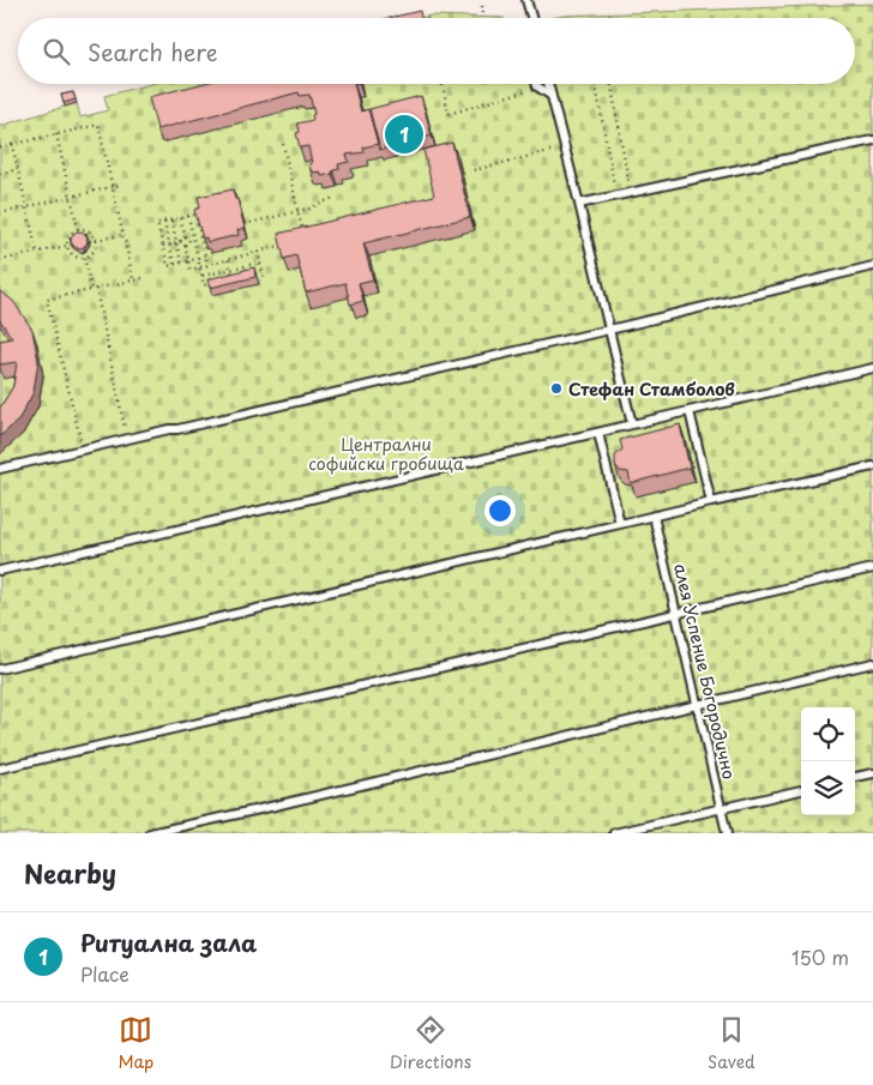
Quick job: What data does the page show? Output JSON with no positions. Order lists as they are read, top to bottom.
{
  "streets": {
    "lane": ["алея Успение Богородично"]
  },
  "parks": ["Централни софийски гробища"],
  "places": ["Стефан Стамболов"],
  "page": {
    "search": "Search here",
    "pins": "1",
    "heading": "Nearby",
    "list": [
      {
        "mark": "1",
        "name": "Ритуална зала",
        "note": "Place",
        "value": "150 m"
      }
    ],
    "nav": ["Map", "Directions", "Saved"]
  }
}
